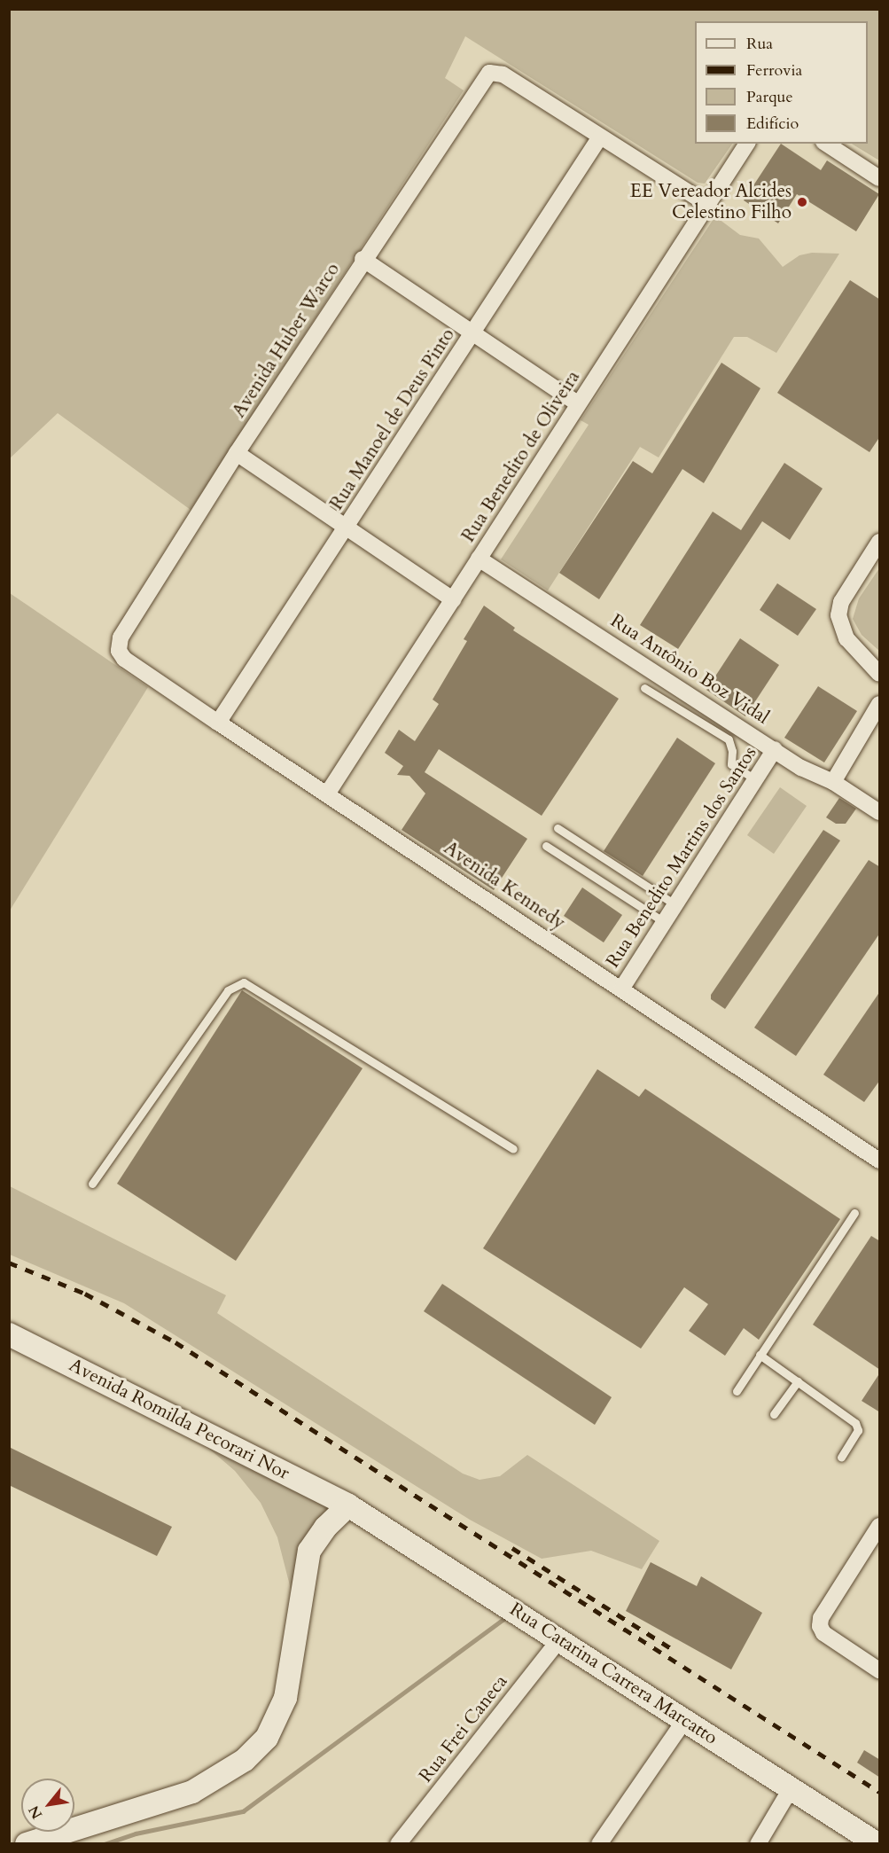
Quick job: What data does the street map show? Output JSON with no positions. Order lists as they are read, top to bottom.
{
  "streets": {
    "street": [
      "Avenida Huber Warco",
      "Rua Manoel de Deus Pinto",
      "Rua Benedito de Oliveira",
      "Rua Antônio Boz Vidal",
      "Rua Benedito Martins dos Santos",
      "Avenida Kennedy",
      "Avenida Romilda Pecorari Nor",
      "Rua Catarina Carrera Marcatto",
      "Rua Frei Caneca"
    ]
  },
  "crossings": [
    ["Avenida Huber Warco", "Rua Manoel de Deus Pinto"],
    ["Avenida Huber Warco", "Avenida Kennedy"],
    ["Rua Manoel de Deus Pinto", "Avenida Kennedy"],
    ["Rua Benedito de Oliveira", "Rua Antônio Boz Vidal"],
    ["Rua Benedito de Oliveira", "Avenida Kennedy"],
    ["Rua Antônio Boz Vidal", "Rua Benedito Martins dos Santos"],
    ["Rua Benedito Martins dos Santos", "Avenida Kennedy"],
    ["Avenida Romilda Pecorari Nor", "Rua Catarina Carrera Marcatto"],
    ["Rua Catarina Carrera Marcatto", "Rua Frei Caneca"]
  ],
  "places": ["EE Vereador Alcides Celestino Filho"],
  "legend": [
    "Rua",
    "Ferrovia",
    "Parque",
    "Edifício"
  ],
  "north": "bottom left"
}
